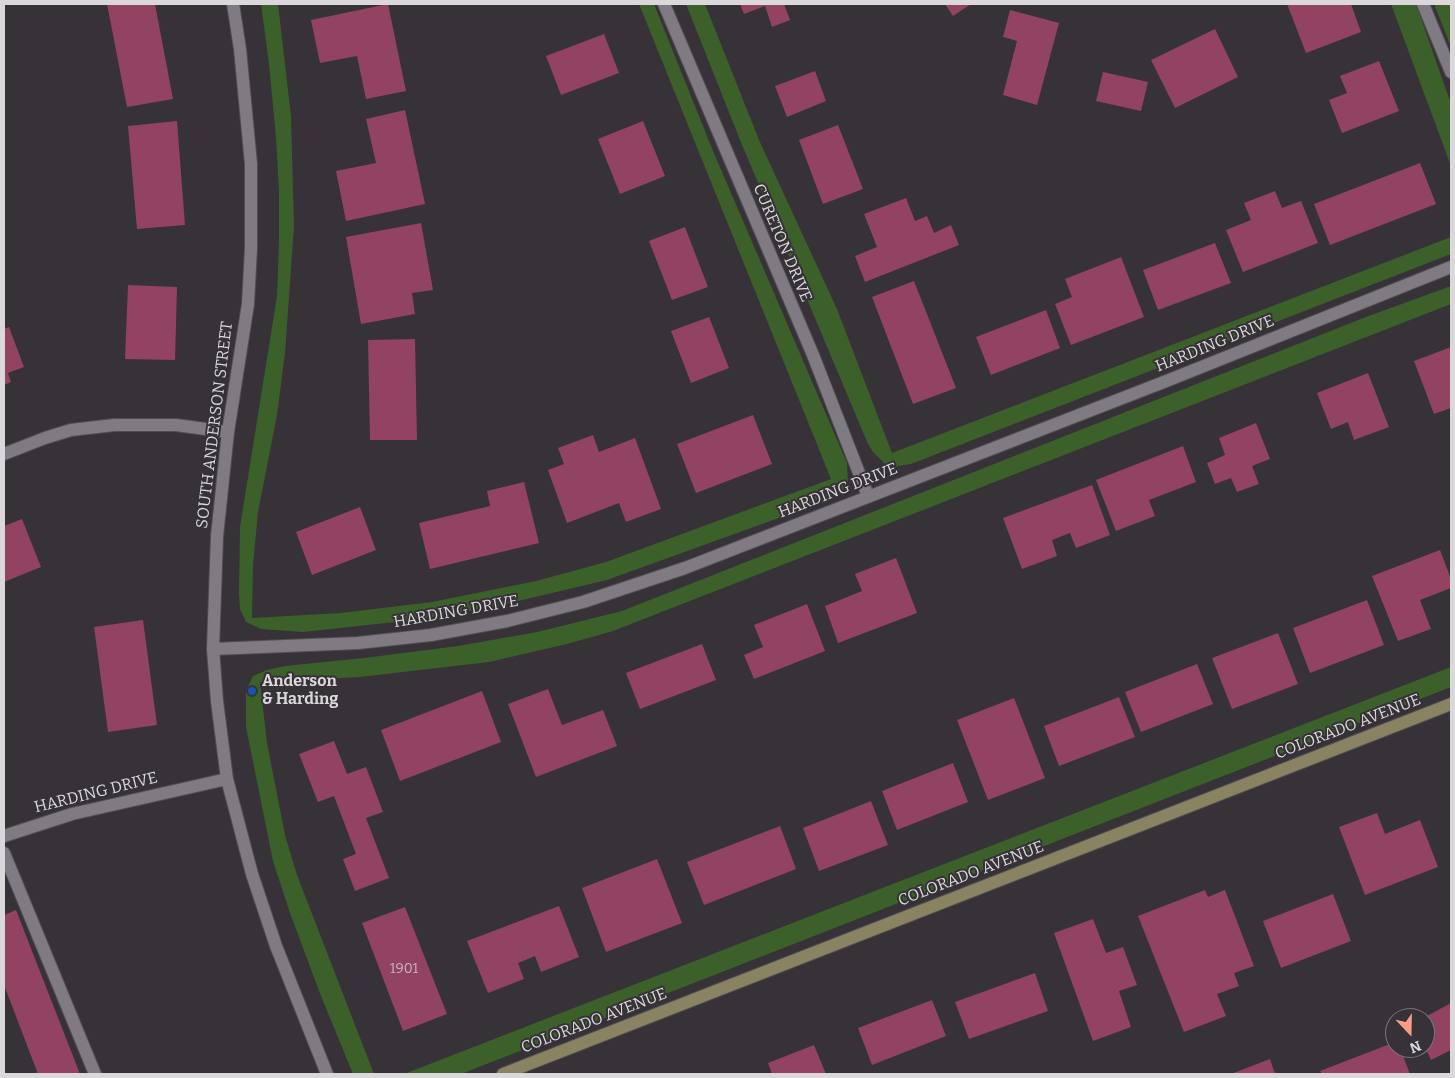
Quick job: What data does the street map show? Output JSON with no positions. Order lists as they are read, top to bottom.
{
  "streets": {
    "street": [
      "CURETON DRIVE",
      "HARDING DRIVE",
      "SOUTH ANDERSON STREET",
      "COLORADO AVENUE"
    ]
  },
  "crossings": [
    ["CURETON DRIVE", "HARDING DRIVE"],
    ["HARDING DRIVE", "SOUTH ANDERSON STREET"]
  ],
  "places": ["Anderson & Harding"],
  "house_numbers": ["1901"],
  "north": "bottom"
}
